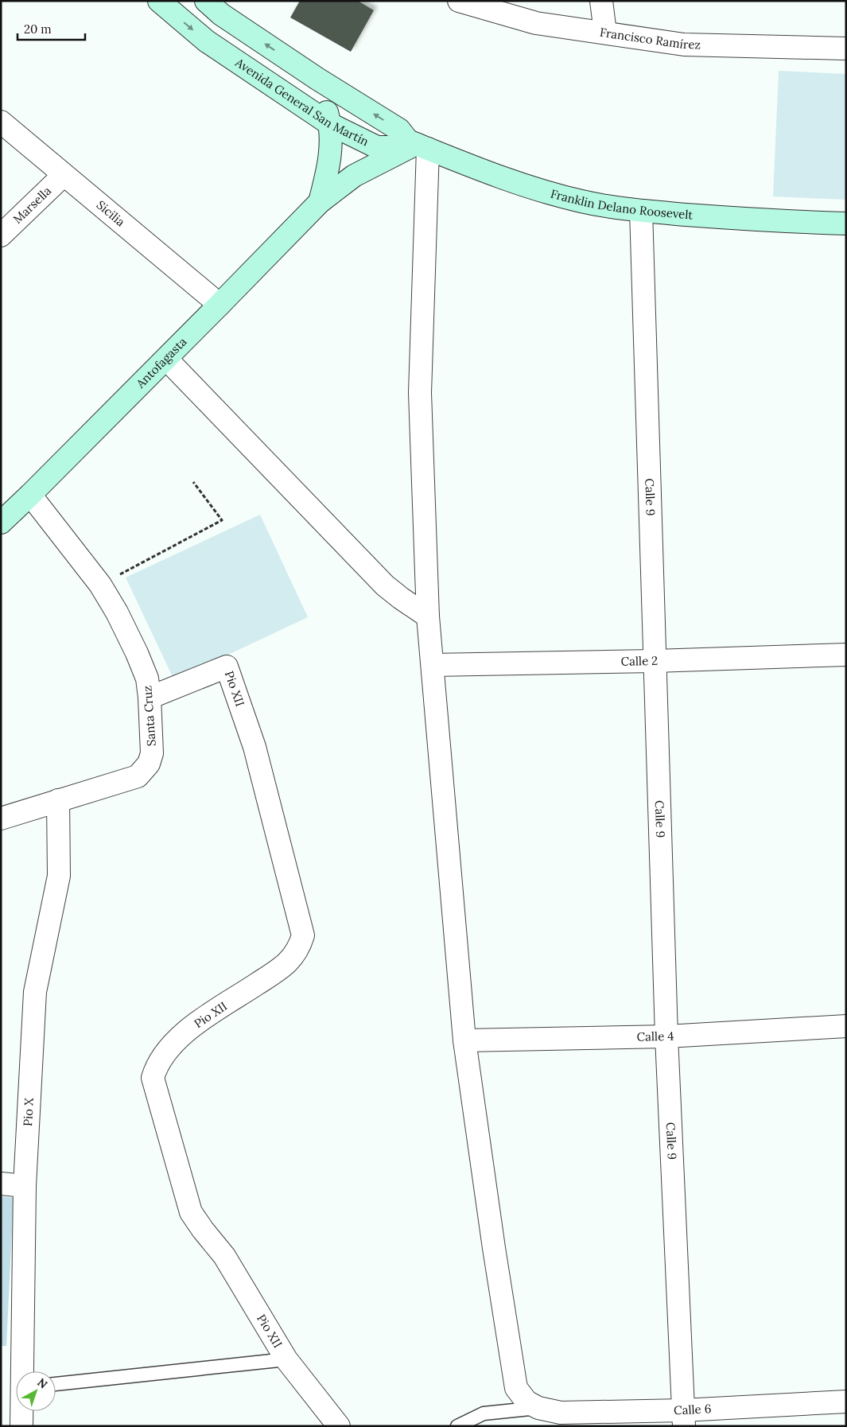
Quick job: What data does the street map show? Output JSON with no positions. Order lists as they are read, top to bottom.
{
  "streets": {
    "street": [
      "Francisco Ramírez",
      "Avenida General San Martín",
      "Franklin Delano Roosevelt",
      "Marsella",
      "Sicilia",
      "Antofagasta",
      "Calle 9",
      "Calle 2",
      "Pio XII",
      "Santa Cruz",
      "Calle 4",
      "Pio X",
      "Calle 6"
    ]
  },
  "crossings": [
    ["Avenida General San Martín", "Franklin Delano Roosevelt"],
    ["Avenida General San Martín", "Antofagasta"],
    ["Franklin Delano Roosevelt", "Antofagasta"],
    ["Franklin Delano Roosevelt", "Calle 9"],
    ["Marsella", "Sicilia"],
    ["Sicilia", "Antofagasta"],
    ["Antofagasta", "Santa Cruz"],
    ["Calle 9", "Calle 2"],
    ["Calle 9", "Calle 4"],
    ["Calle 9", "Calle 6"],
    ["Pio XII", "Santa Cruz"],
    ["Santa Cruz", "Pio X"]
  ],
  "scale_bar": "20 m",
  "north": "top right"
}
